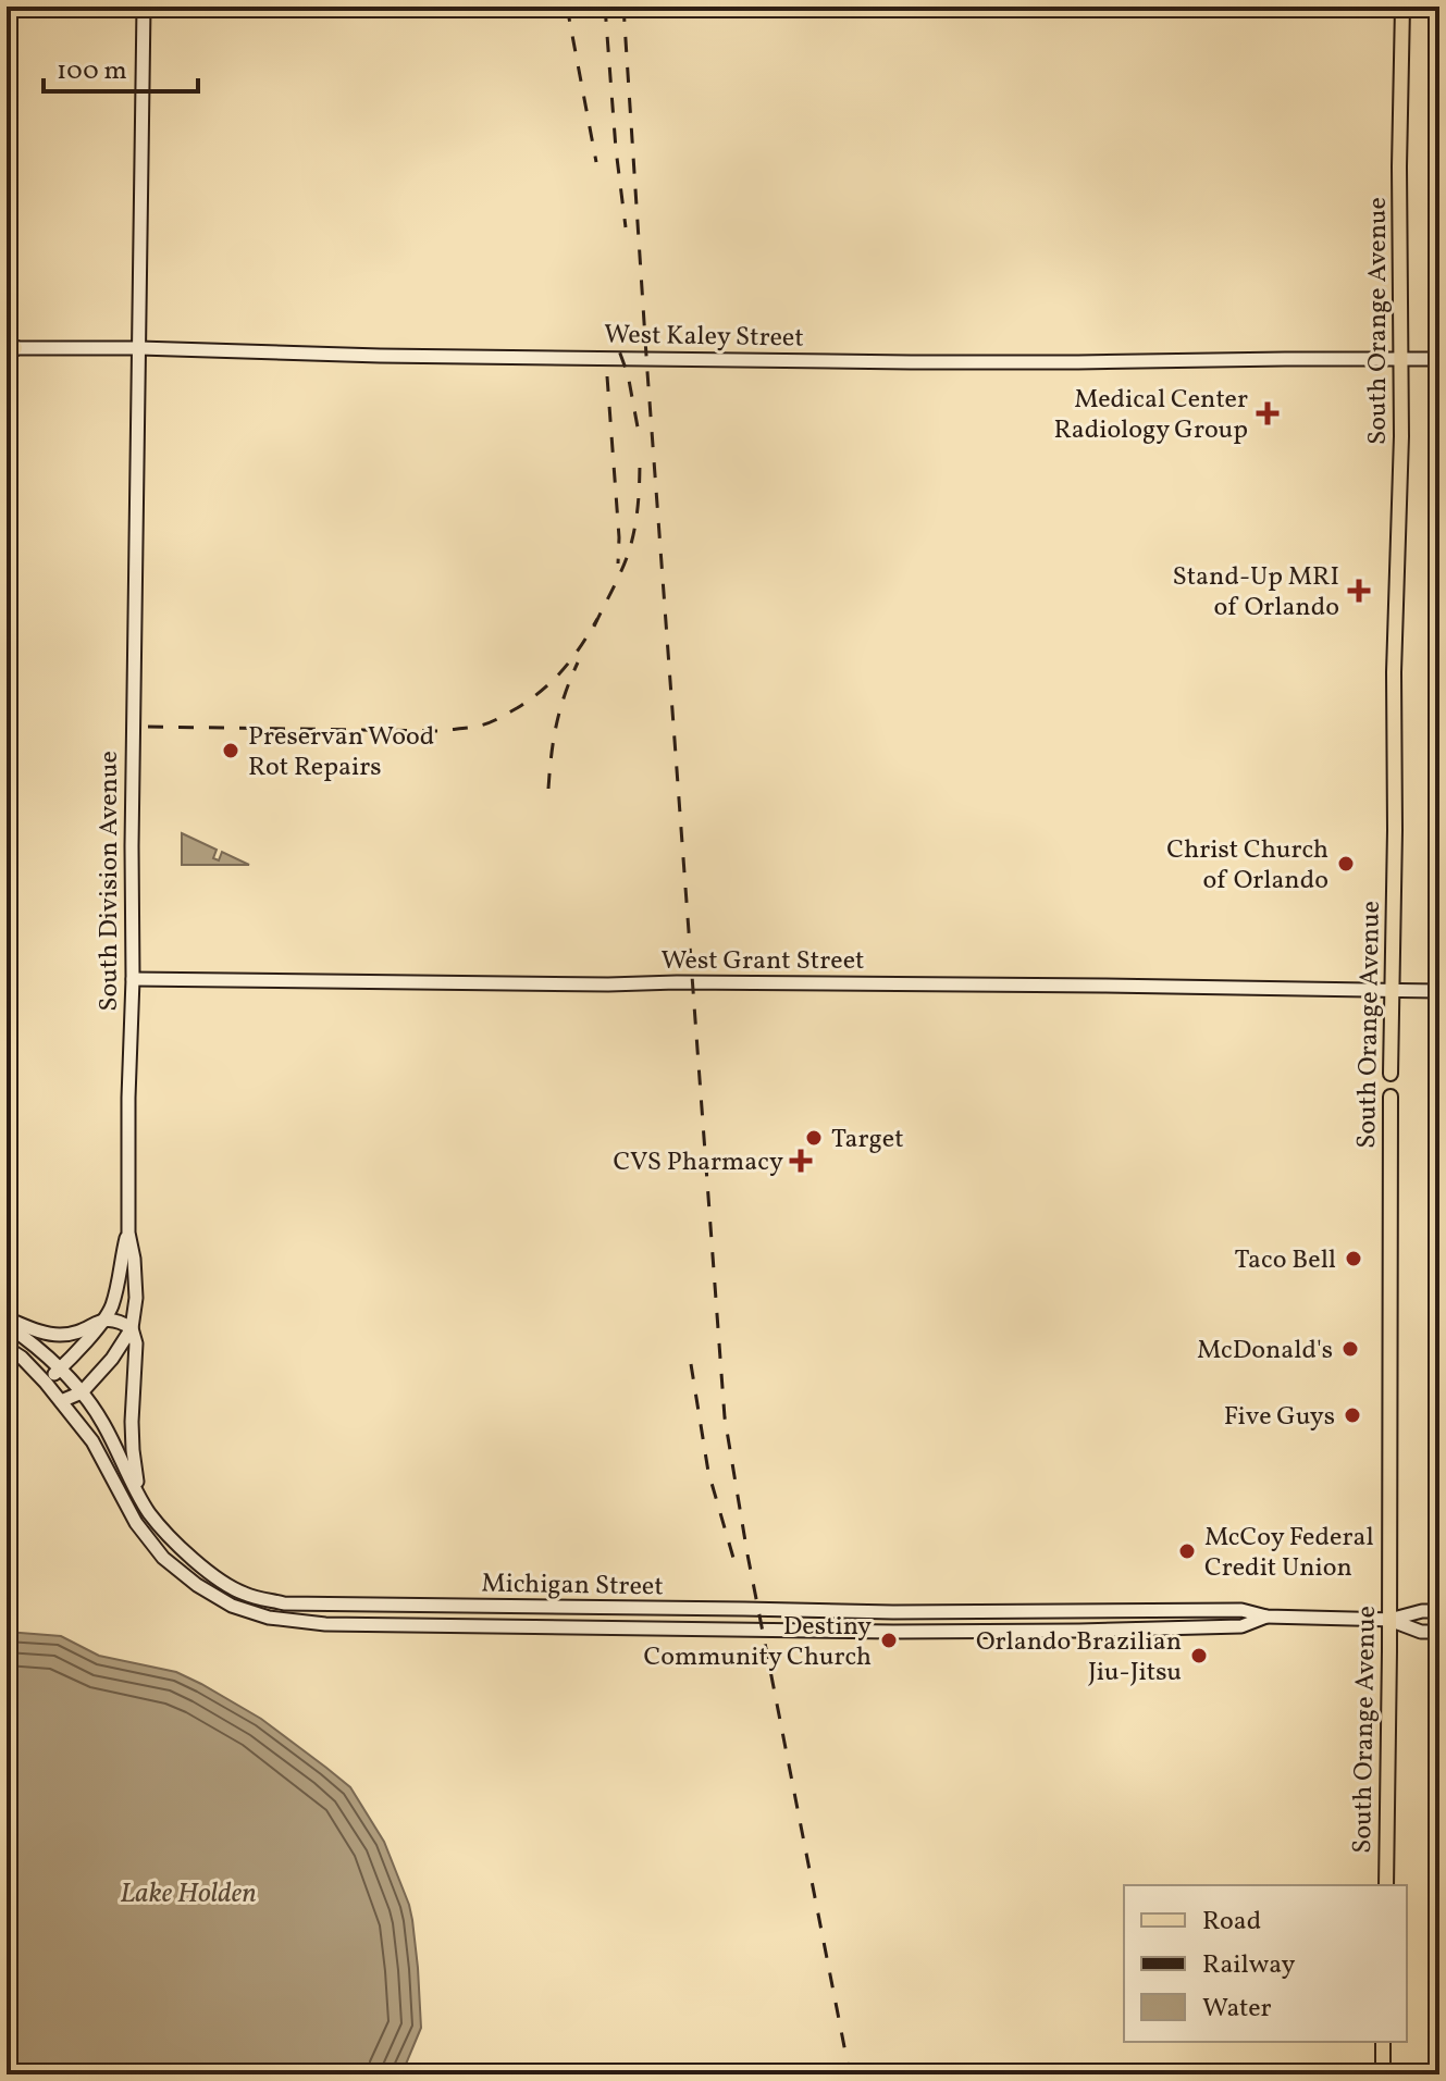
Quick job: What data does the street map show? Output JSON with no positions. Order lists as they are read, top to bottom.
{
  "streets": {
    "main road": ["South Orange Avenue"],
    "street": [
      "West Kaley Street",
      "South Division Avenue",
      "West Grant Street",
      "Michigan Street"
    ]
  },
  "crossings": [
    ["South Orange Avenue", "West Kaley Street"],
    ["South Orange Avenue", "West Grant Street"],
    ["South Orange Avenue", "Michigan Street"],
    ["West Kaley Street", "South Division Avenue"],
    ["South Division Avenue", "West Grant Street"],
    ["South Division Avenue", "Michigan Street"]
  ],
  "water": ["Lake Holden"],
  "places": {
    "health": ["Medical Center Radiology Group", "Stand-Up MRI of Orlando", "CVS Pharmacy"],
    "other": [
      "Preservan Wood Rot Repairs",
      "Christ Church of Orlando",
      "Target",
      "Taco Bell",
      "McDonald's",
      "Five Guys",
      "McCoy Federal Credit Union",
      "Destiny Community Church",
      "Orlando Brazilian Jiu-Jitsu"
    ]
  },
  "legend": ["Road", "Railway", "Water"],
  "scale_bar": "100 m"
}
